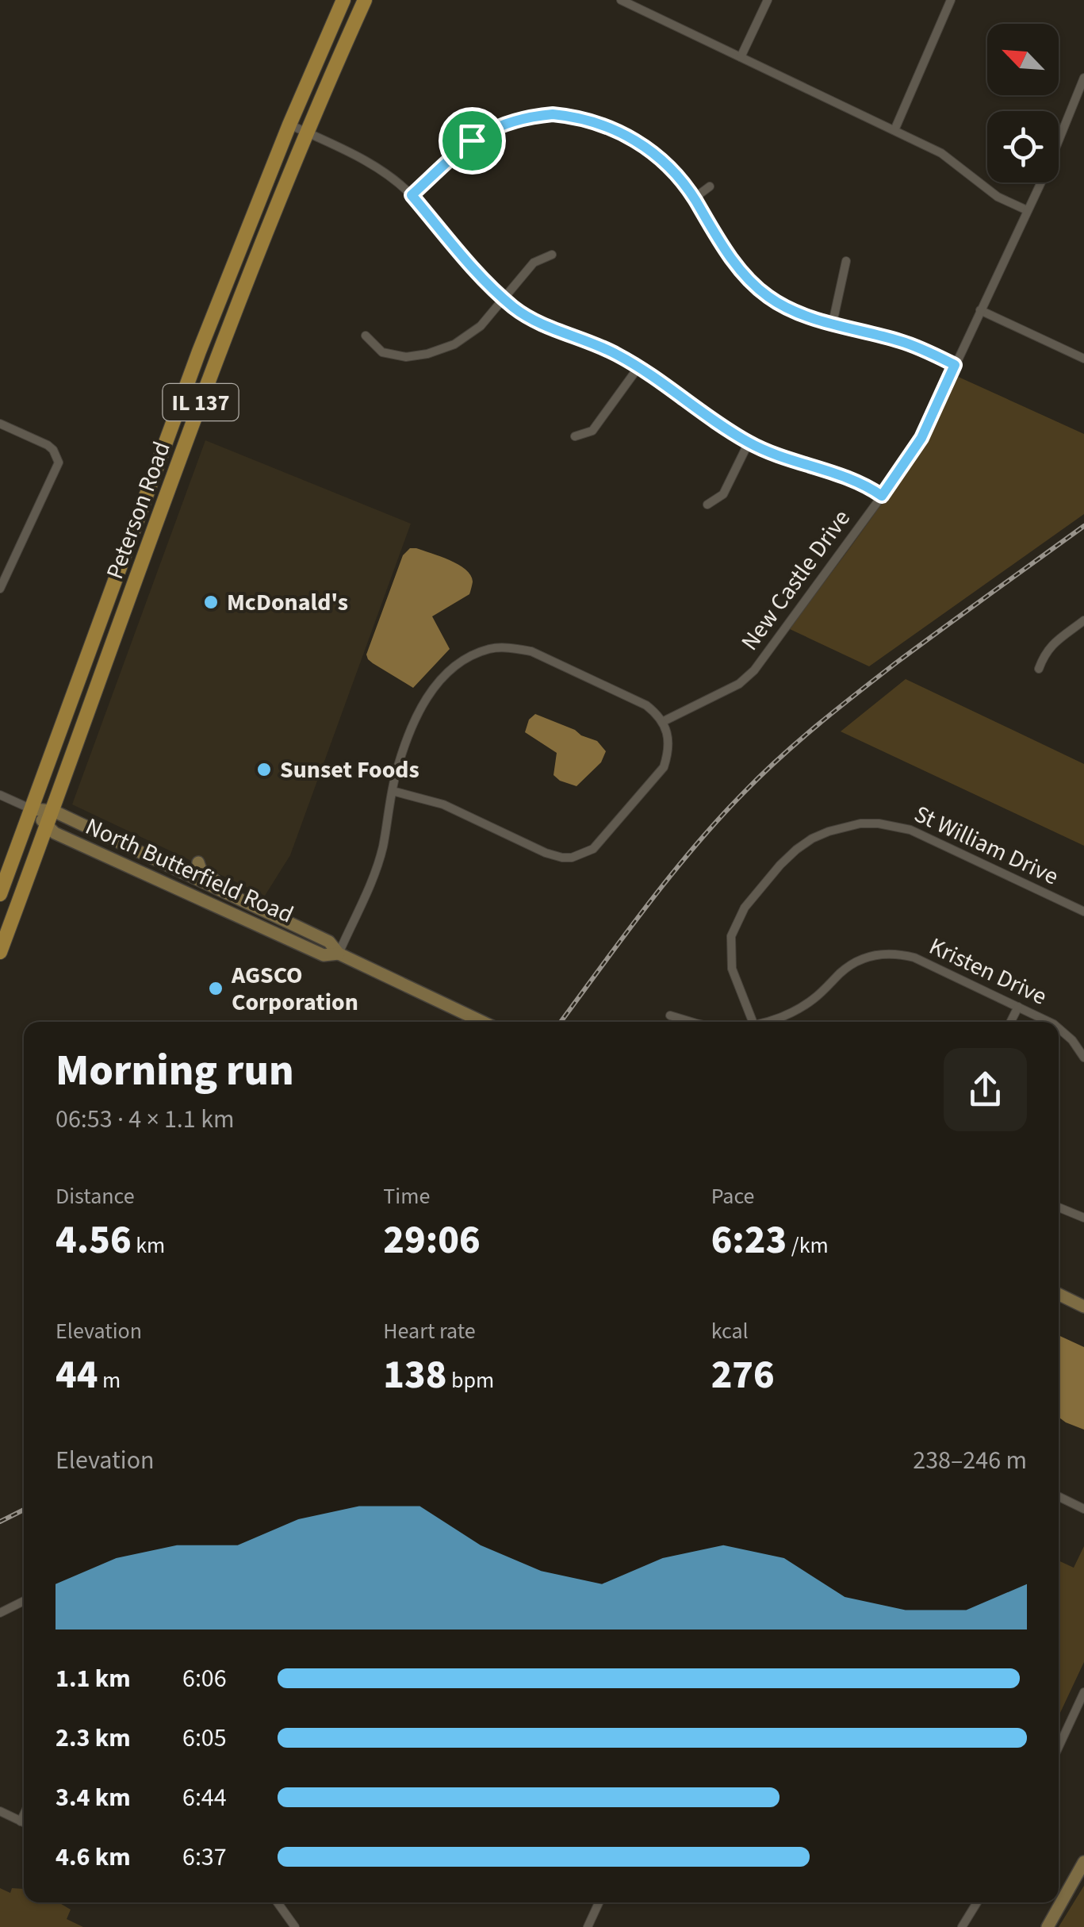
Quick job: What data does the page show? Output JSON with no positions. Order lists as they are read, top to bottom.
{
  "streets": {
    "main road": ["IL 137", "Peterson Road", "North Butterfield Road"],
    "street": ["New Castle Drive", "St William Drive", "Kristen Drive"]
  },
  "crossings": [
    ["Peterson Road", "North Butterfield Road"]
  ],
  "places": ["McDonald's", "Sunset Foods", "AGSCO Corporation"],
  "north": "top left",
  "page": {
    "heading": ["Morning run", "06:53 · 4 × 1.1 km"],
    "stats": [
      ["Distance", "4.56 km"],
      ["Time", "29:06"],
      ["Pace", "6:23 /km"],
      ["Elevation", "44 m"],
      ["Heart rate", "138 bpm"],
      ["kcal", "276"]
    ],
    "chart": ["Elevation", "238–246 m"],
    "list": [
      {
        "name": "1.1 km",
        "note": "6:06"
      },
      {
        "name": "2.3 km",
        "note": "6:05"
      },
      {
        "name": "3.4 km",
        "note": "6:44"
      },
      {
        "name": "4.6 km",
        "note": "6:37"
      }
    ]
  }
}
